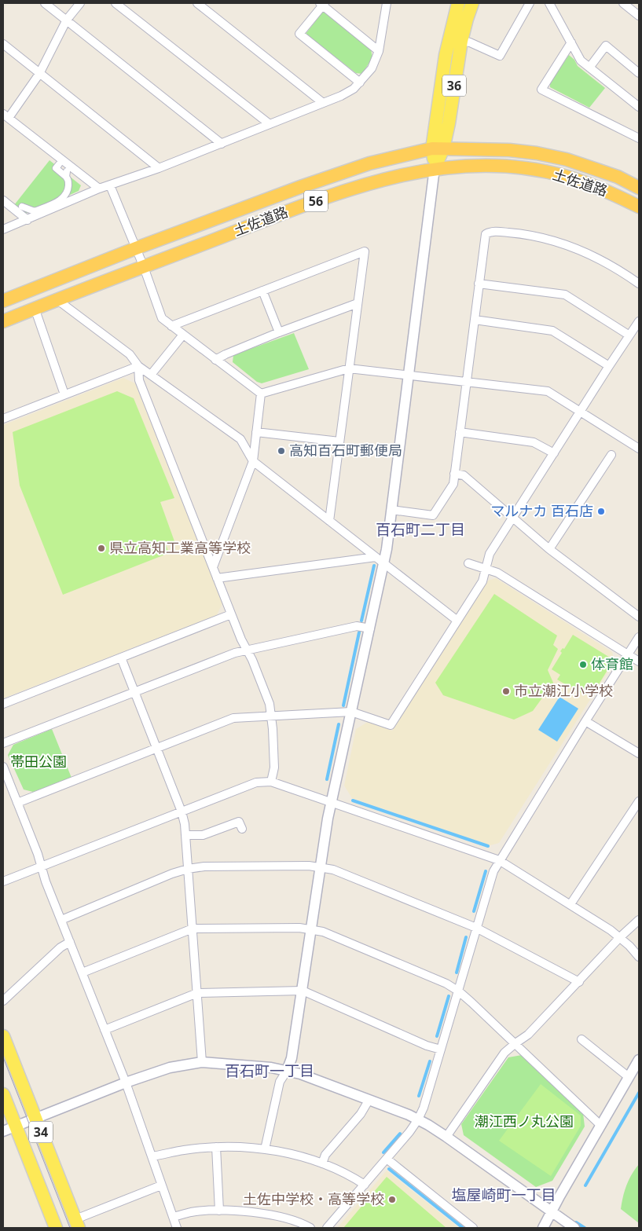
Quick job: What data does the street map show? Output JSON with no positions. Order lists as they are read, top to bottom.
{
  "streets": {
    "highway": ["土佐道路", "56"],
    "main road": ["36", "34"]
  },
  "crossings": [
    ["36", "土佐道路"]
  ],
  "districts": ["百石町二丁目", "百石町一丁目", "塩屋崎町一丁目"],
  "parks": ["帯田公園", "潮江西ノ丸公園"],
  "places": [
    "高知百石町郵便局",
    "マルナカ 百石店",
    "県立高知工業高等学校",
    "体育館",
    "市立潮江小学校",
    "土佐中学校・高等学校"
  ]
}
